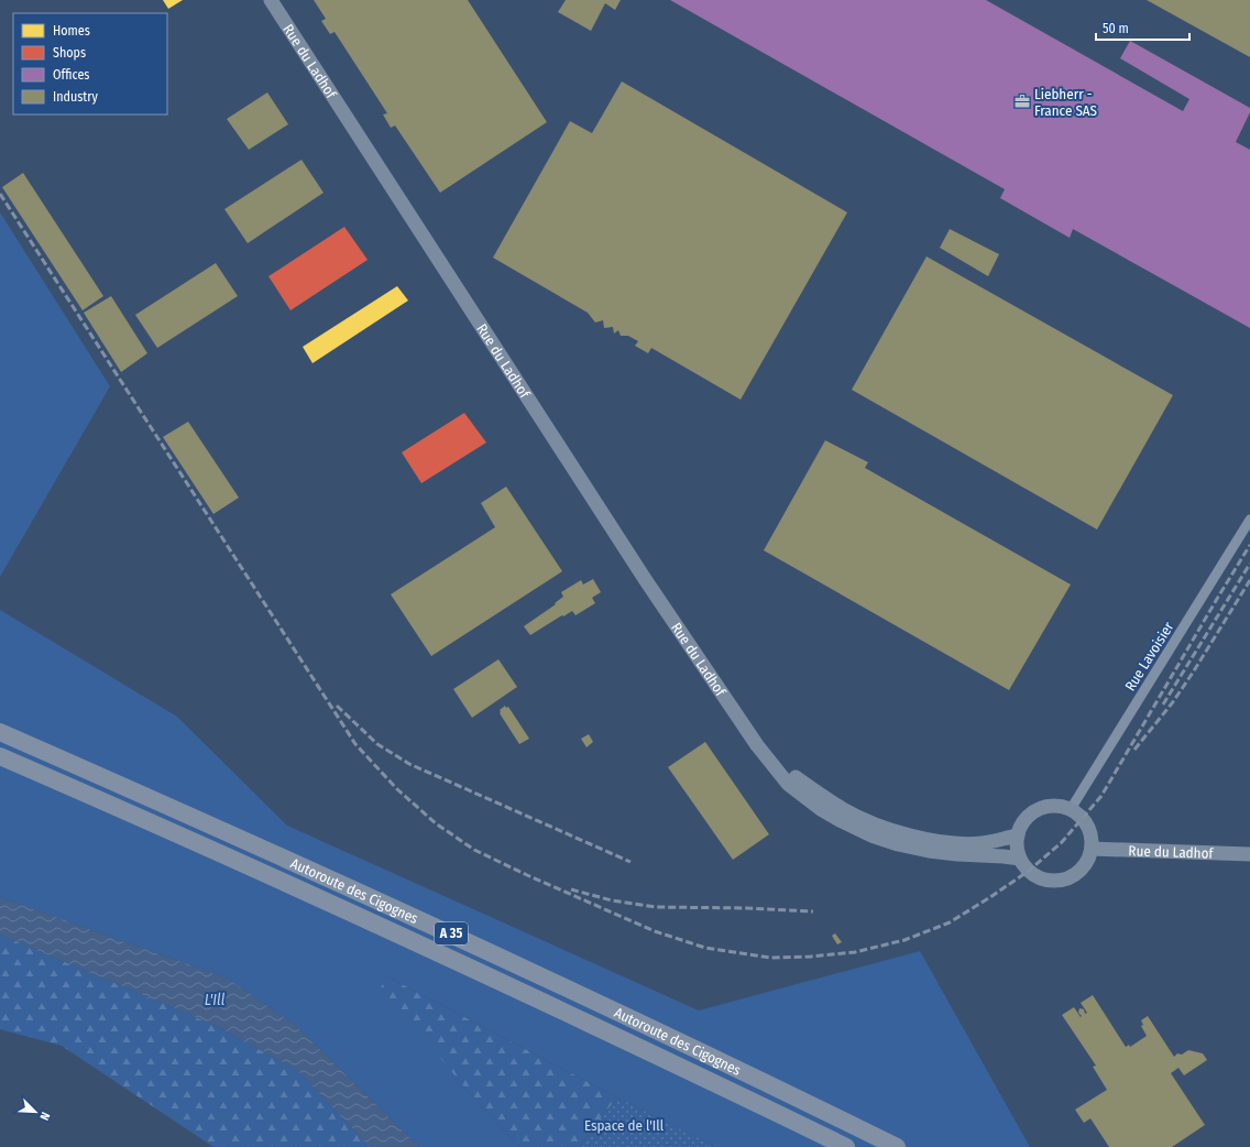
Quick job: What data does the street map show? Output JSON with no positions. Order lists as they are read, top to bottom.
{
  "streets": {
    "highway": ["Autoroute des Cigognes", "A 35"],
    "main road": ["Rue du Ladhof"],
    "street": ["Rue Lavoisier"]
  },
  "crossings": [
    ["Rue du Ladhof", "Rue Lavoisier"]
  ],
  "water": ["L'Ill"],
  "parks": ["Espace de l'Ill"],
  "places": {
    "office": ["Liebherr - France SAS"]
  },
  "legend": [
    "Homes",
    "Shops",
    "Offices",
    "Industry"
  ],
  "scale_bar": "50 m",
  "north": "bottom right"
}
